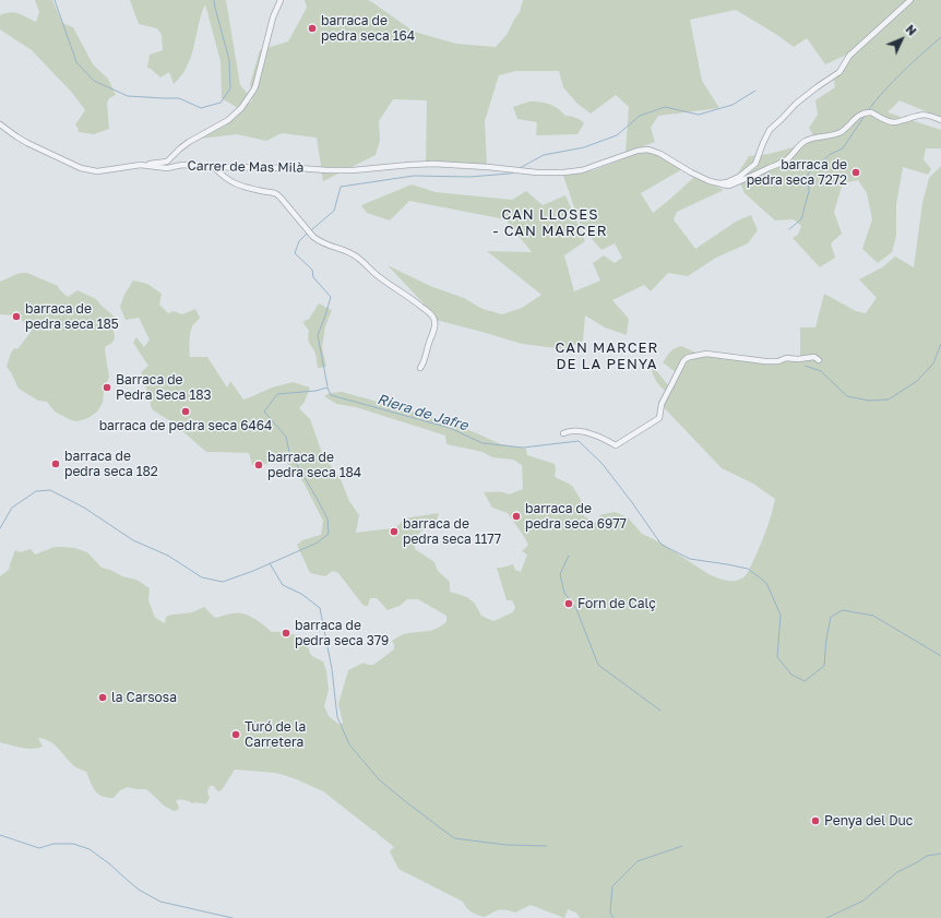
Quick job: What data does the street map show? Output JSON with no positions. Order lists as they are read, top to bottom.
{
  "streets": {
    "street": ["Carrer de Mas Milà"]
  },
  "districts": ["CAN LLOSES - CAN MARCER", "CAN MARCER DE LA PENYA"],
  "water": ["Riera de Jafre"],
  "places": [
    "barraca de pedra seca 164",
    "barraca de pedra seca 7272",
    "barraca de pedra seca 185",
    "Barraca de Pedra Seca 183",
    "barraca de pedra seca 6464",
    "barraca de pedra seca 182",
    "barraca de pedra seca 184",
    "barraca de pedra seca 6977",
    "barraca de pedra seca 1177",
    "Forn de Calç",
    "barraca de pedra seca 379",
    "la Carsosa",
    "Turó de la Carretera",
    "Penya del Duc"
  ],
  "north": "top right"
}
